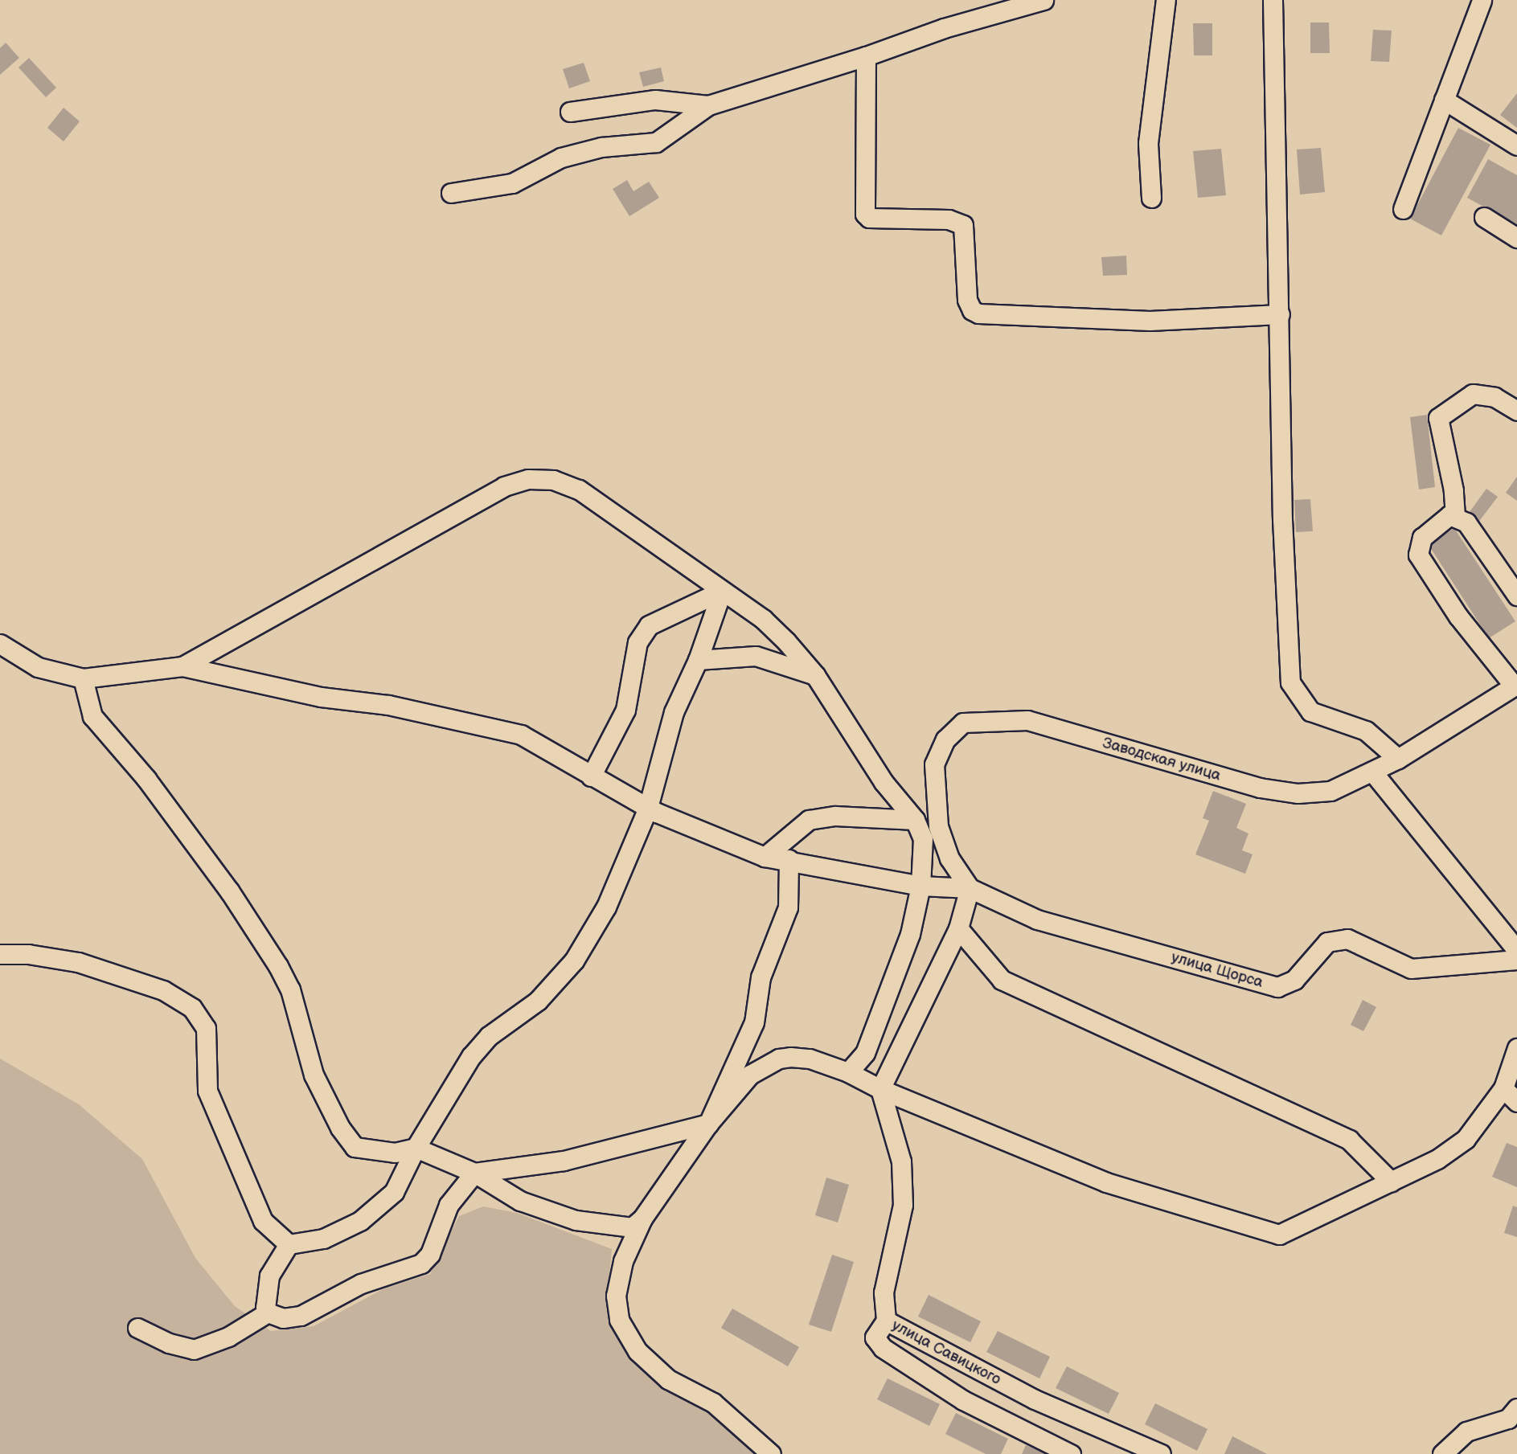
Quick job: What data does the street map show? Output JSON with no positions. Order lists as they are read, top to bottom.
{
  "streets": {
    "street": ["Заводская улица", "улица Щорса", "улица Савицкого"]
  },
  "crossings": [
    ["Заводская улица", "улица Щорса"]
  ]
}
